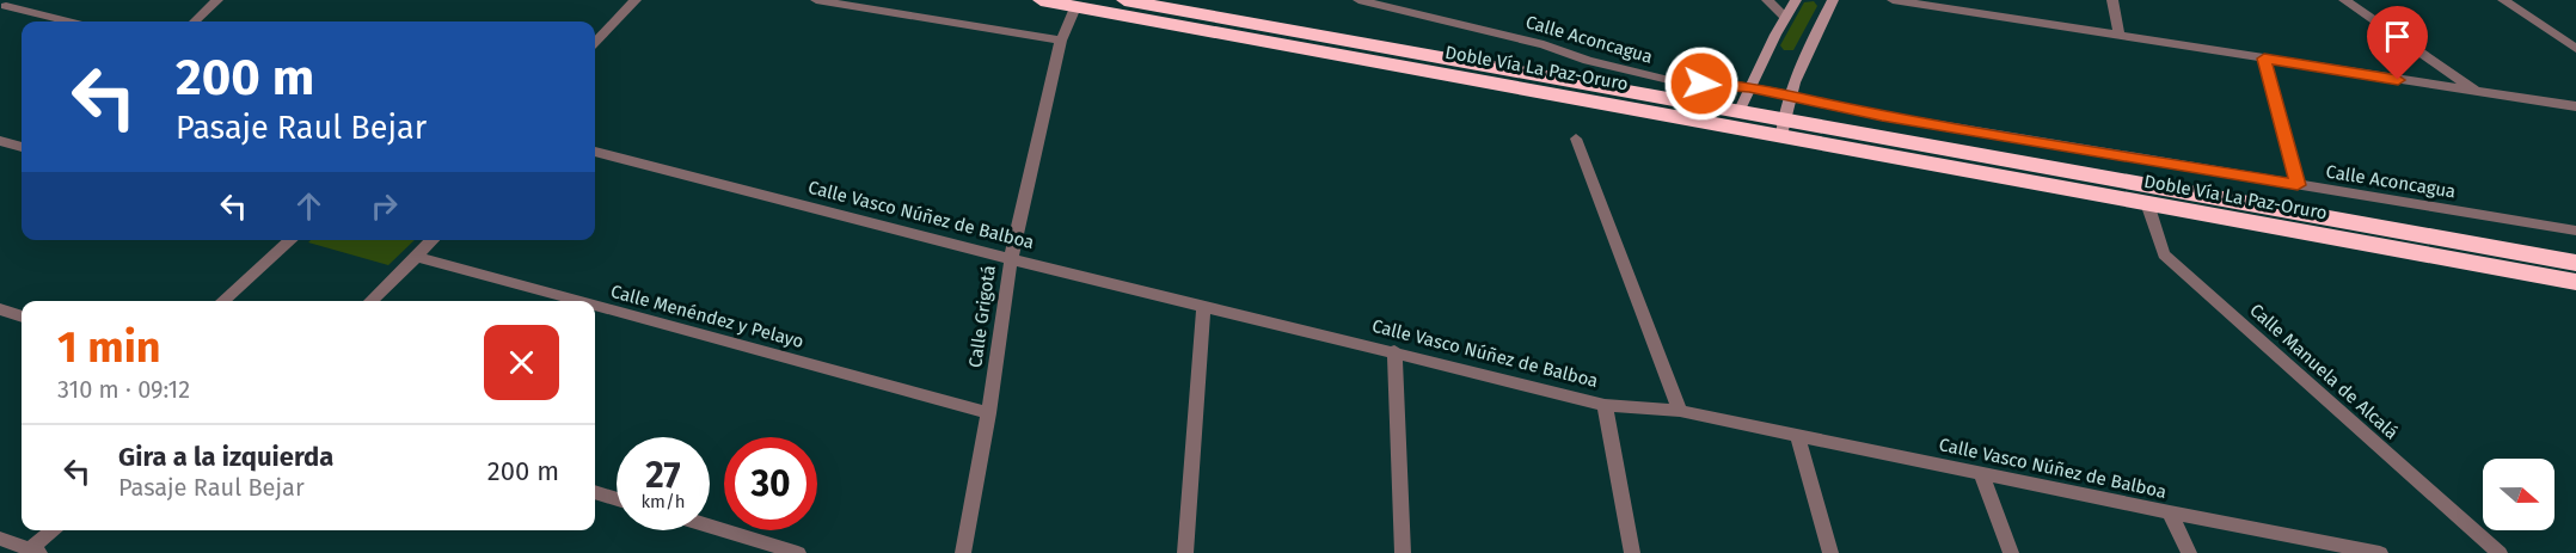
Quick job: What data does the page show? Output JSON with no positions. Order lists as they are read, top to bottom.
{
  "streets": {
    "highway": ["Doble Vía La Paz-Oruro"],
    "street": [
      "Calle Aconcagua",
      "Calle Vasco Núñez de Balboa",
      "Calle Menéndez y Pelayo",
      "Calle Grigotá",
      "Calle Manuela de Alcalá"
    ]
  },
  "crossings": [
    ["Doble Vía La Paz-Oruro", "Calle Grigotá"],
    ["Doble Vía La Paz-Oruro", "Calle Manuela de Alcalá"],
    ["Calle Vasco Núñez de Balboa", "Calle Grigotá"],
    ["Calle Menéndez y Pelayo", "Calle Grigotá"]
  ],
  "north": "right",
  "page": {
    "turn": ["200 m", "Pasaje Raul Bejar"],
    "heading": ["1 min", "310 m · 09:12"],
    "list": [
      {
        "name": "Gira a la izquierda",
        "note": "Pasaje Raul Bejar",
        "value": "200 m"
      }
    ],
    "speed": "27 km/h",
    "limit": "30"
  }
}
